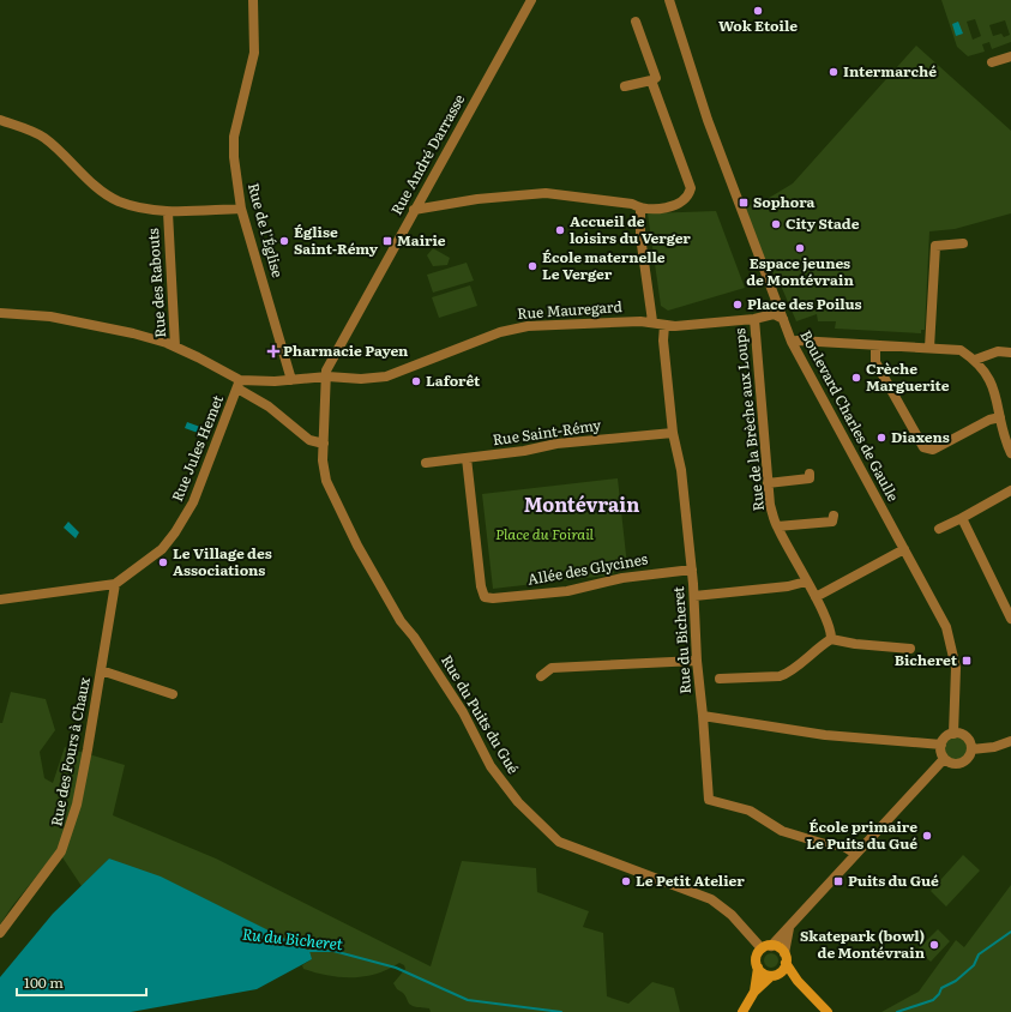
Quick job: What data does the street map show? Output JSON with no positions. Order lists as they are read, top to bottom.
{
  "streets": {
    "street": [
      "Rue André Darrasse",
      "Rue de l'Église",
      "Rue des Rabouts",
      "Rue Mauregard",
      "Boulevard Charles de Gaulle",
      "Rue de la Brèche aux Loups",
      "Rue Saint-Rémy",
      "Rue Jules Hemet",
      "Allée des Glycines",
      "Rue du Bicheret",
      "Rue du Puits du Gué",
      "Rue des Fours à Chaux"
    ]
  },
  "crossings": [
    ["Rue André Darrasse", "Rue Mauregard"],
    ["Rue André Darrasse", "Rue du Puits du Gué"],
    ["Rue de l'Église", "Rue Mauregard"],
    ["Rue Mauregard", "Boulevard Charles de Gaulle"],
    ["Rue Mauregard", "Rue de la Brèche aux Loups"],
    ["Rue Mauregard", "Rue Jules Hemet"],
    ["Rue Mauregard", "Rue du Bicheret"],
    ["Rue Mauregard", "Rue du Puits du Gué"],
    ["Rue Saint-Rémy", "Allée des Glycines"],
    ["Rue Saint-Rémy", "Rue du Bicheret"],
    ["Rue Jules Hemet", "Rue des Fours à Chaux"],
    ["Allée des Glycines", "Rue du Bicheret"]
  ],
  "districts": ["Montévrain"],
  "water": ["Ru du Bicheret"],
  "parks": ["Place du Foirail"],
  "places": {
    "other": [
      "Wok Etoile",
      "Intermarché",
      "City Stade",
      "Accueil de loisirs du Verger",
      "Église Saint-Rémy",
      "Espace jeunes de Montévrain",
      "École maternelle Le Verger",
      "Place des Poilus",
      "Crèche Marguerite",
      "Laforêt",
      "Diaxens",
      "Le Village des Associations",
      "École primaire Le Puits du Gué",
      "Le Petit Atelier",
      "Skatepark (bowl) de Montévrain"
    ],
    "transit": [
      "Sophora",
      "Mairie",
      "Bicheret",
      "Puits du Gué"
    ],
    "health": ["Pharmacie Payen"]
  },
  "scale_bar": "100 m"
}
